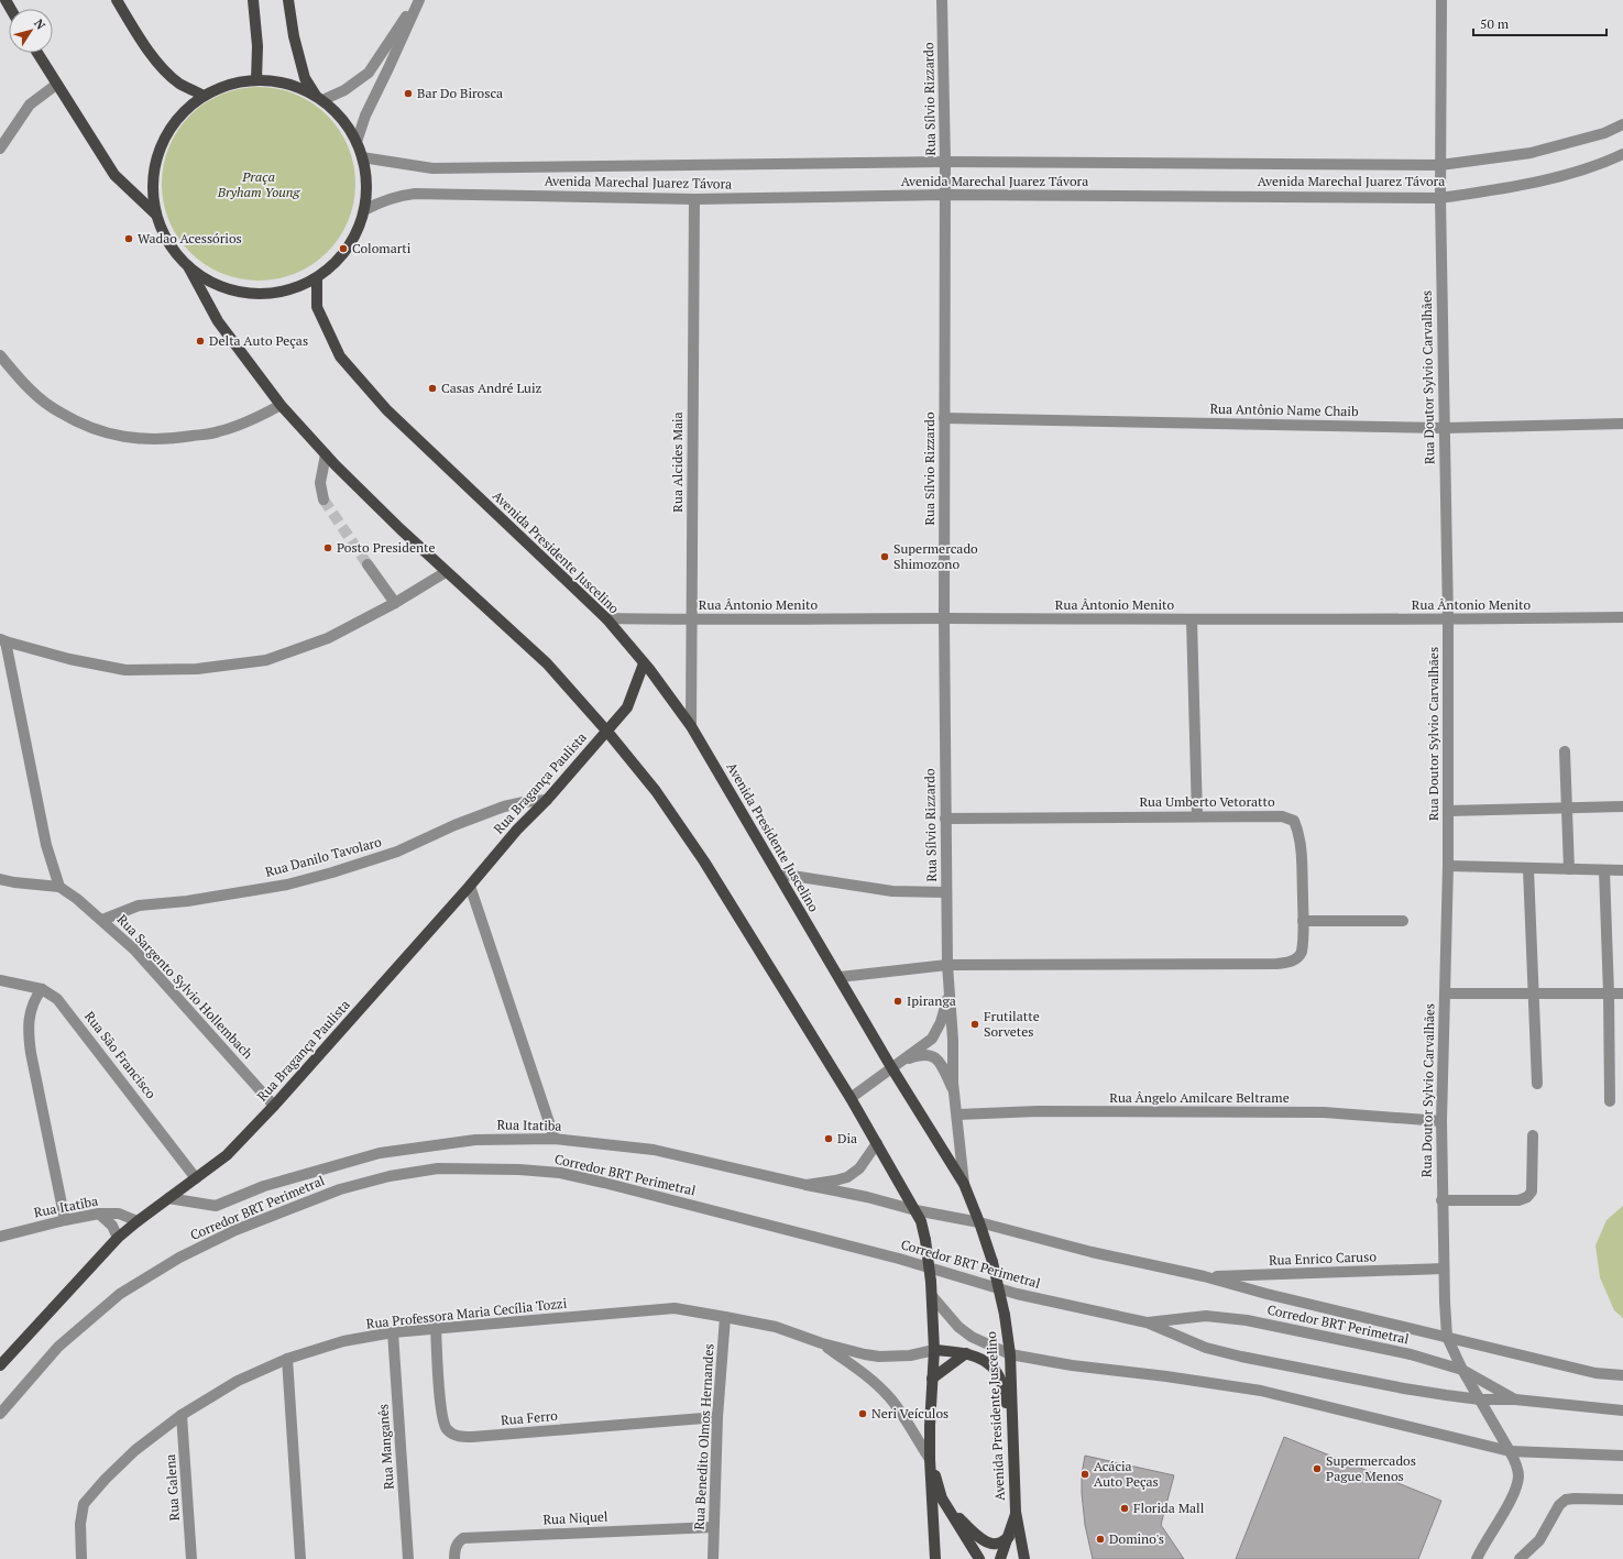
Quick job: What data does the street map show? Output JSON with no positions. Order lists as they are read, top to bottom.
{
  "streets": {
    "main road": ["Avenida Presidente Juscelino", "Rua Bragança Paulista"],
    "street": [
      "Rua Sílvio Rizzardo",
      "Avenida Marechal Juarez Távora",
      "Rua Doutor Sylvio Carvalhães",
      "Rua Antônio Name Chaib",
      "Rua Alcides Maia",
      "Rua Ântonio Menito",
      "Rua Umberto Vetoratto",
      "Rua Danilo Tavolaro",
      "Rua Sargento Sylvio Hollembach",
      "Rua São Francisco",
      "Rua Ângelo Amilcare Beltrame",
      "Rua Itatiba",
      "Corredor BRT Perimetral",
      "Rua Enrico Caruso",
      "Rua Professora Maria Cecília Tozzi",
      "Rua Ferro",
      "Rua Benedito Olmos Hernandes",
      "Rua Manganês",
      "Rua Galena",
      "Rua Niquel"
    ]
  },
  "crossings": [
    ["Rua Sílvio Rizzardo", "Avenida Marechal Juarez Távora"],
    ["Rua Sílvio Rizzardo", "Rua Antônio Name Chaib"],
    ["Rua Sílvio Rizzardo", "Avenida Presidente Juscelino"],
    ["Rua Sílvio Rizzardo", "Rua Ântonio Menito"],
    ["Rua Sílvio Rizzardo", "Rua Umberto Vetoratto"],
    ["Rua Sílvio Rizzardo", "Rua Ângelo Amilcare Beltrame"],
    ["Avenida Marechal Juarez Távora", "Rua Doutor Sylvio Carvalhães"],
    ["Avenida Marechal Juarez Távora", "Rua Alcides Maia"],
    ["Rua Doutor Sylvio Carvalhães", "Rua Antônio Name Chaib"],
    ["Rua Doutor Sylvio Carvalhães", "Rua Ântonio Menito"],
    ["Rua Doutor Sylvio Carvalhães", "Rua Ângelo Amilcare Beltrame"],
    ["Rua Doutor Sylvio Carvalhães", "Corredor BRT Perimetral"],
    ["Rua Doutor Sylvio Carvalhães", "Rua Enrico Caruso"],
    ["Rua Alcides Maia", "Avenida Presidente Juscelino"],
    ["Rua Alcides Maia", "Rua Ântonio Menito"],
    ["Avenida Presidente Juscelino", "Rua Ântonio Menito"],
    ["Avenida Presidente Juscelino", "Rua Bragança Paulista"],
    ["Rua Bragança Paulista", "Rua Danilo Tavolaro"],
    ["Rua Bragança Paulista", "Rua Sargento Sylvio Hollembach"],
    ["Rua Bragança Paulista", "Rua São Francisco"],
    ["Rua Bragança Paulista", "Rua Itatiba"],
    ["Rua Danilo Tavolaro", "Rua Sargento Sylvio Hollembach"],
    ["Rua Professora Maria Cecília Tozzi", "Rua Ferro"],
    ["Rua Professora Maria Cecília Tozzi", "Rua Benedito Olmos Hernandes"],
    ["Rua Professora Maria Cecília Tozzi", "Rua Manganês"],
    ["Rua Professora Maria Cecília Tozzi", "Rua Galena"],
    ["Rua Ferro", "Rua Benedito Olmos Hernandes"],
    ["Rua Benedito Olmos Hernandes", "Rua Niquel"]
  ],
  "parks": ["Praça Bryham Young"],
  "places": [
    "Bar Do Birosca",
    "Wadao Acessórios",
    "Colomarti",
    "Delta Auto Peças",
    "Casas André Luiz",
    "Posto Presidente",
    "Supermercado Shimozono",
    "Ipiranga",
    "Frutilatte Sorvetes",
    "Dia",
    "Neri Veículos",
    "Supermercados Pague Menos",
    "Acácia Auto Peças",
    "Florida Mall",
    "Domino's"
  ],
  "scale_bar": "50 m",
  "north": "top right"
}
